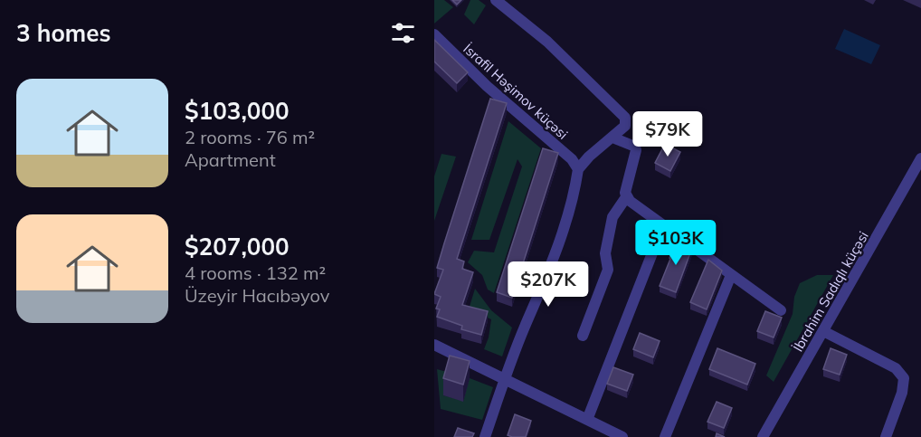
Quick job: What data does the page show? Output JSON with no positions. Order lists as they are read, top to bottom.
{
  "streets": {
    "street": ["İsrafil Həşimov küçəsi", "İbrahim Sadıqlı küçəsi"]
  },
  "page": {
    "heading": "3 homes",
    "list": [
      {
        "name": "$103,000",
        "note": "2 rooms · 76 m² · Apartment"
      },
      {
        "name": "$207,000",
        "note": "4 rooms · 132 m² · Üzeyir Hacıbəyov"
      }
    ],
    "price": ["$79K", "$103K", "$207K"]
  }
}
